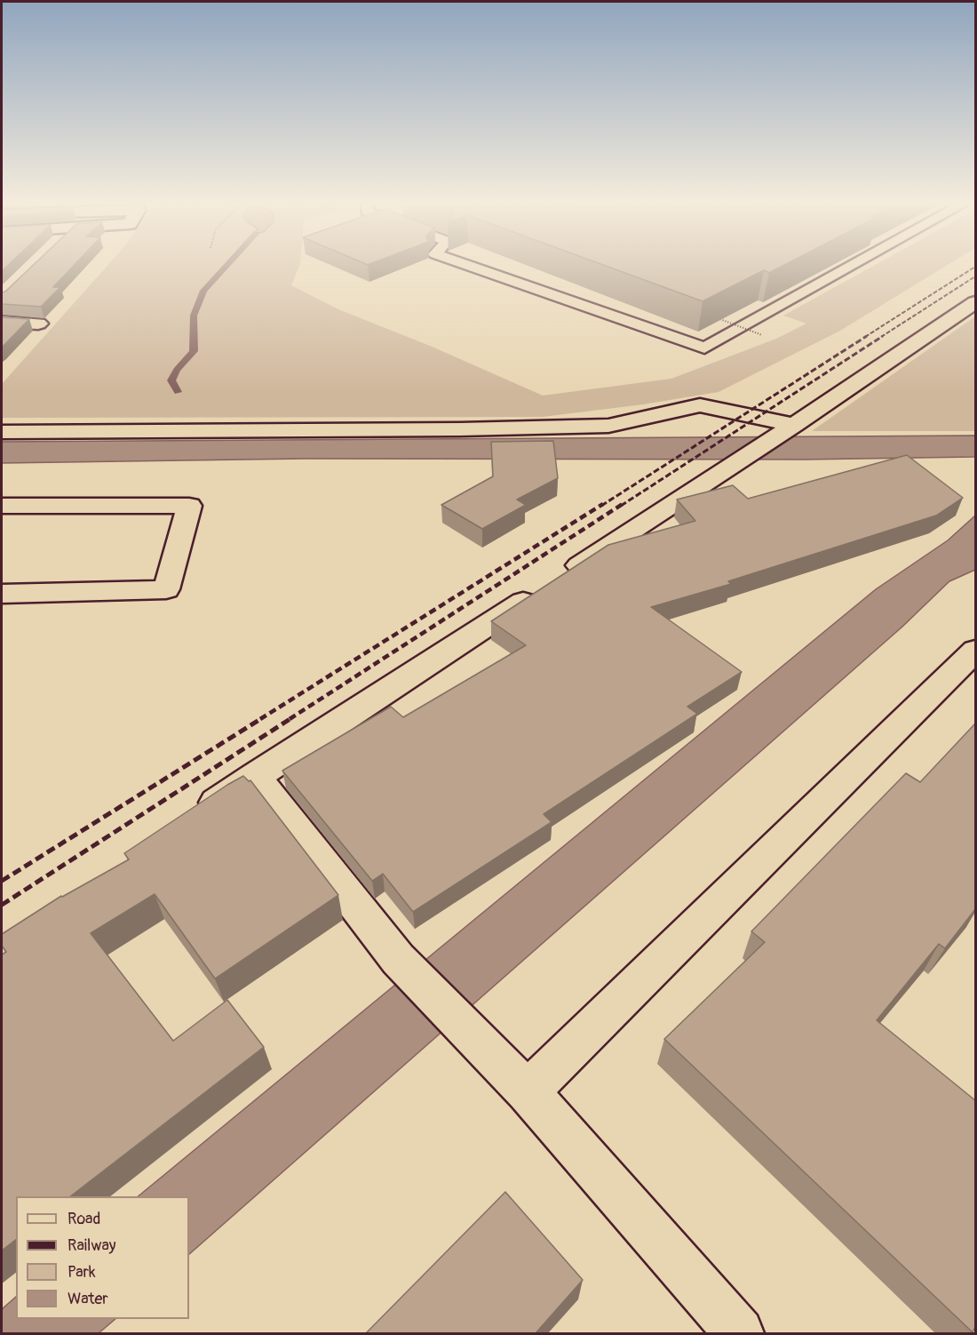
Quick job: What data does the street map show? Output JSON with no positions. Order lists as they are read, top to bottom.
{
  "legend": [
    "Road",
    "Railway",
    "Park",
    "Water"
  ]
}
